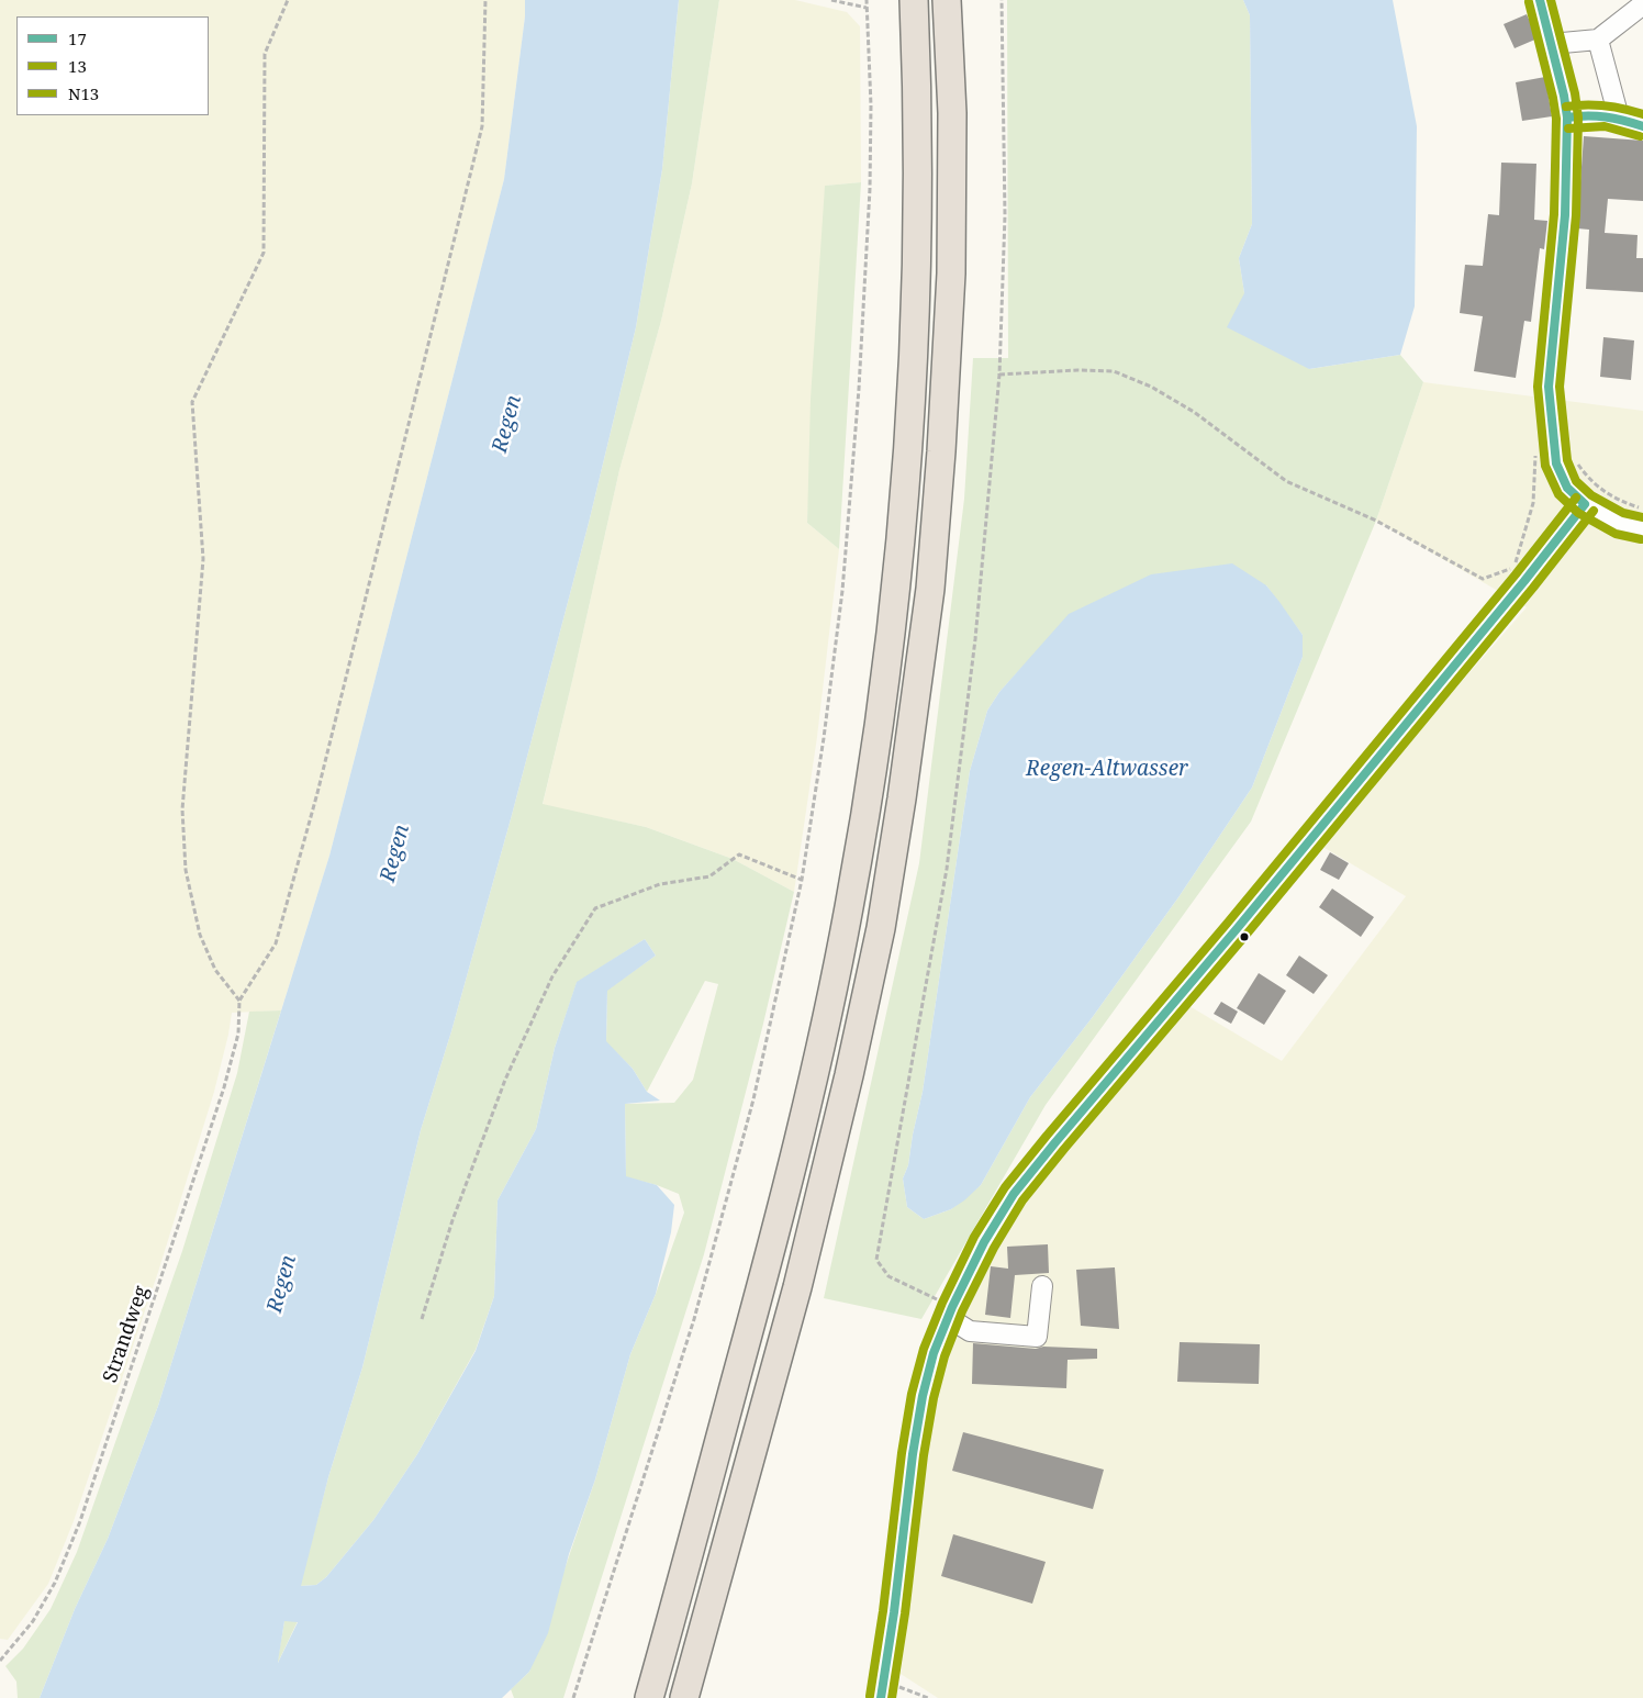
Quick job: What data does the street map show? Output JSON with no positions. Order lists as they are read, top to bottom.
{
  "streets": {
    "path": ["Strandweg"]
  },
  "water": ["Regen", "Regen-Altwasser"],
  "lines": ["transit line 17", "transit line N13", "transit line 13"],
  "legend": ["17", "13", "N13"]
}
